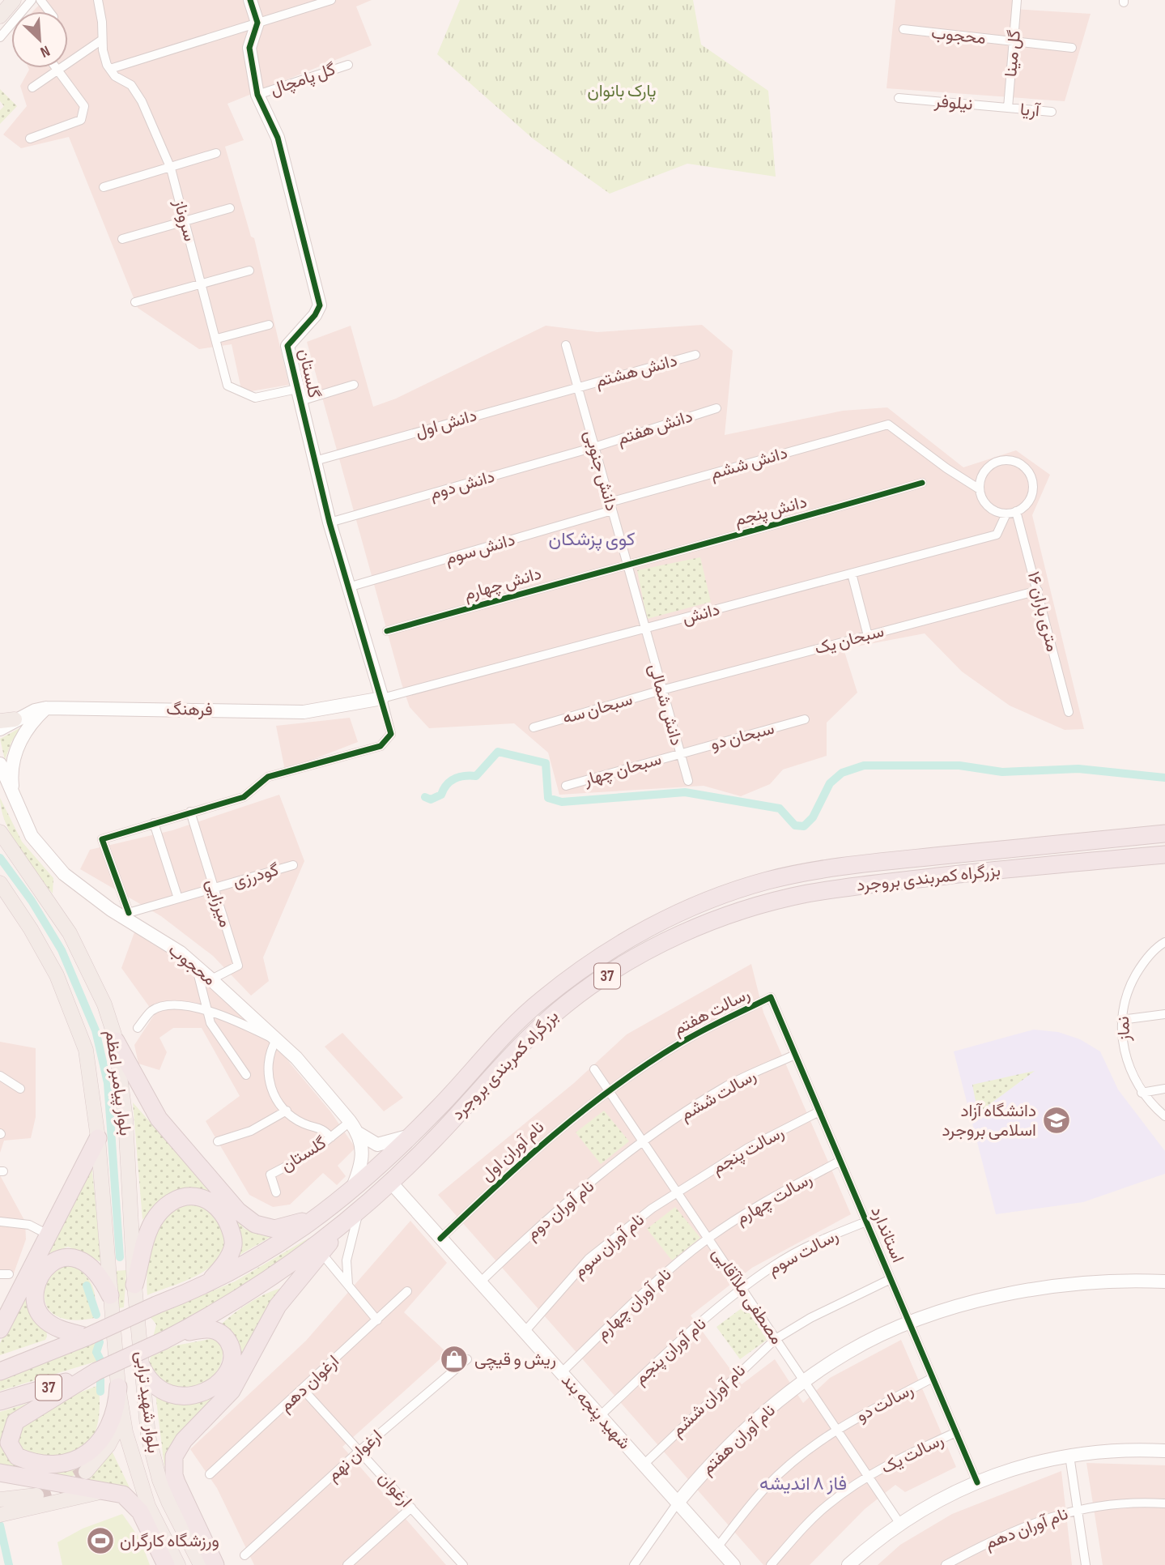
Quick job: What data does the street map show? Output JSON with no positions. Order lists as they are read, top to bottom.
{
  "streets": {
    "highway": ["بزرگراه کمربندی بروجرد", "37"],
    "main road": ["بلوار پیامبر اعظم", "بلوار شهید ترابی"],
    "street": [
      "محجوب",
      "گل مینا",
      "گل پامچال",
      "نیلوفر",
      "آریا",
      "سروناز",
      "دانش هشتم",
      "گلستان",
      "دانش اول",
      "دانش هفتم",
      "دانش ششم",
      "دانش جنوبی",
      "دانش دوم",
      "دانش پنجم",
      "دانش سوم",
      "دانش چهارم",
      "۱۶ متری باران",
      "دانش",
      "سبحان یک",
      "دانش شمالی",
      "سبحان سه",
      "فرهنگ",
      "سبحان دو",
      "سبحان چهار",
      "گودرزی",
      "میرزایی",
      "رسالت هفتم",
      "نماز",
      "رسالت ششم",
      "رسالت پنجم",
      "نام آوران اول",
      "رسالت چهارم",
      "نام آوران دوم",
      "استاندارد",
      "نام آوران سوم",
      "رسالت سوم",
      "مصطفی ملاآقایی",
      "نام آوران چهارم",
      "نام آوران پنجم",
      "ارغوان دهم",
      "نام آوران ششم",
      "رسالت دو",
      "شهید پنجه بند",
      "نام آوران هفتم",
      "رسالت یک",
      "ارغوان نهم",
      "ارغوان",
      "نام آوران دهم"
    ]
  },
  "crossings": [
    ["محجوب", "گل مینا"],
    ["محجوب", "گلستان"],
    ["محجوب", "گودرزی"],
    ["محجوب", "میرزایی"],
    ["گل مینا", "نیلوفر"],
    ["گل مینا", "آریا"],
    ["گل پامچال", "گلستان"],
    ["نیلوفر", "آریا"],
    ["سروناز", "گلستان"],
    ["دانش هشتم", "دانش اول"],
    ["دانش هشتم", "دانش جنوبی"],
    ["گلستان", "دانش اول"],
    ["گلستان", "دانش دوم"],
    ["گلستان", "دانش سوم"],
    ["گلستان", "دانش"],
    ["گلستان", "فرهنگ"],
    ["دانش اول", "دانش جنوبی"],
    ["دانش هفتم", "دانش جنوبی"],
    ["دانش هفتم", "دانش دوم"],
    ["دانش ششم", "دانش جنوبی"],
    ["دانش ششم", "دانش سوم"],
    ["دانش ششم", "۱۶ متری باران"],
    ["دانش ششم", "دانش"],
    ["دانش جنوبی", "دانش دوم"],
    ["دانش جنوبی", "دانش پنجم"],
    ["دانش جنوبی", "دانش سوم"],
    ["دانش جنوبی", "دانش چهارم"],
    ["دانش جنوبی", "دانش"],
    ["دانش جنوبی", "دانش شمالی"],
    ["دانش پنجم", "دانش چهارم"],
    ["۱۶ متری باران", "دانش"],
    ["۱۶ متری باران", "سبحان یک"],
    ["دانش", "دانش شمالی"],
    ["دانش", "فرهنگ"],
    ["سبحان یک", "دانش شمالی"],
    ["سبحان یک", "سبحان سه"],
    ["دانش شمالی", "سبحان سه"],
    ["دانش شمالی", "سبحان دو"],
    ["دانش شمالی", "سبحان چهار"],
    ["سبحان دو", "سبحان چهار"],
    ["گودرزی", "میرزایی"],
    ["بزرگراه کمربندی بروجرد", "37"],
    ["بزرگراه کمربندی بروجرد", "شهید پنجه بند"],
    ["رسالت هفتم", "نام آوران اول"],
    ["رسالت هفتم", "استاندارد"],
    ["رسالت هفتم", "مصطفی ملاآقایی"],
    ["بلوار پیامبر اعظم", "بلوار شهید ترابی"],
    ["رسالت ششم", "نام آوران دوم"],
    ["رسالت ششم", "استاندارد"],
    ["رسالت ششم", "مصطفی ملاآقایی"],
    ["رسالت پنجم", "استاندارد"],
    ["رسالت پنجم", "نام آوران سوم"],
    ["رسالت پنجم", "مصطفی ملاآقایی"],
    ["نام آوران اول", "مصطفی ملاآقایی"],
    ["نام آوران اول", "شهید پنجه بند"],
    ["رسالت چهارم", "استاندارد"],
    ["رسالت چهارم", "مصطفی ملاآقایی"],
    ["رسالت چهارم", "نام آوران چهارم"],
    ["نام آوران دوم", "مصطفی ملاآقایی"],
    ["نام آوران دوم", "شهید پنجه بند"],
    ["استاندارد", "رسالت سوم"],
    ["استاندارد", "نام آوران ششم"],
    ["استاندارد", "رسالت دو"],
    ["استاندارد", "رسالت یک"],
    ["نام آوران سوم", "مصطفی ملاآقایی"],
    ["نام آوران سوم", "شهید پنجه بند"],
    ["رسالت سوم", "مصطفی ملاآقایی"],
    ["رسالت سوم", "نام آوران پنجم"],
    ["مصطفی ملاآقایی", "نام آوران چهارم"],
    ["مصطفی ملاآقایی", "نام آوران پنجم"],
    ["مصطفی ملاآقایی", "نام آوران ششم"],
    ["مصطفی ملاآقایی", "رسالت دو"],
    ["مصطفی ملاآقایی", "نام آوران هفتم"],
    ["مصطفی ملاآقایی", "رسالت یک"],
    ["نام آوران چهارم", "شهید پنجه بند"],
    ["نام آوران پنجم", "شهید پنجه بند"],
    ["ارغوان دهم", "ارغوان"],
    ["نام آوران ششم", "شهید پنجه بند"],
    ["رسالت دو", "شهید پنجه بند"],
    ["شهید پنجه بند", "نام آوران هفتم"],
    ["ارغوان نهم", "ارغوان"]
  ],
  "districts": ["کوی پزشکان", "فاز ۸ اندیشه"],
  "parks": ["پارک بانوان"],
  "places": {
    "school or university": ["دانشگاه آزاد اسلامی بروجرد"],
    "shop": ["ریش و قیچی"],
    "sports": ["ورزشگاه کارگران"]
  },
  "north": "bottom right"
}
